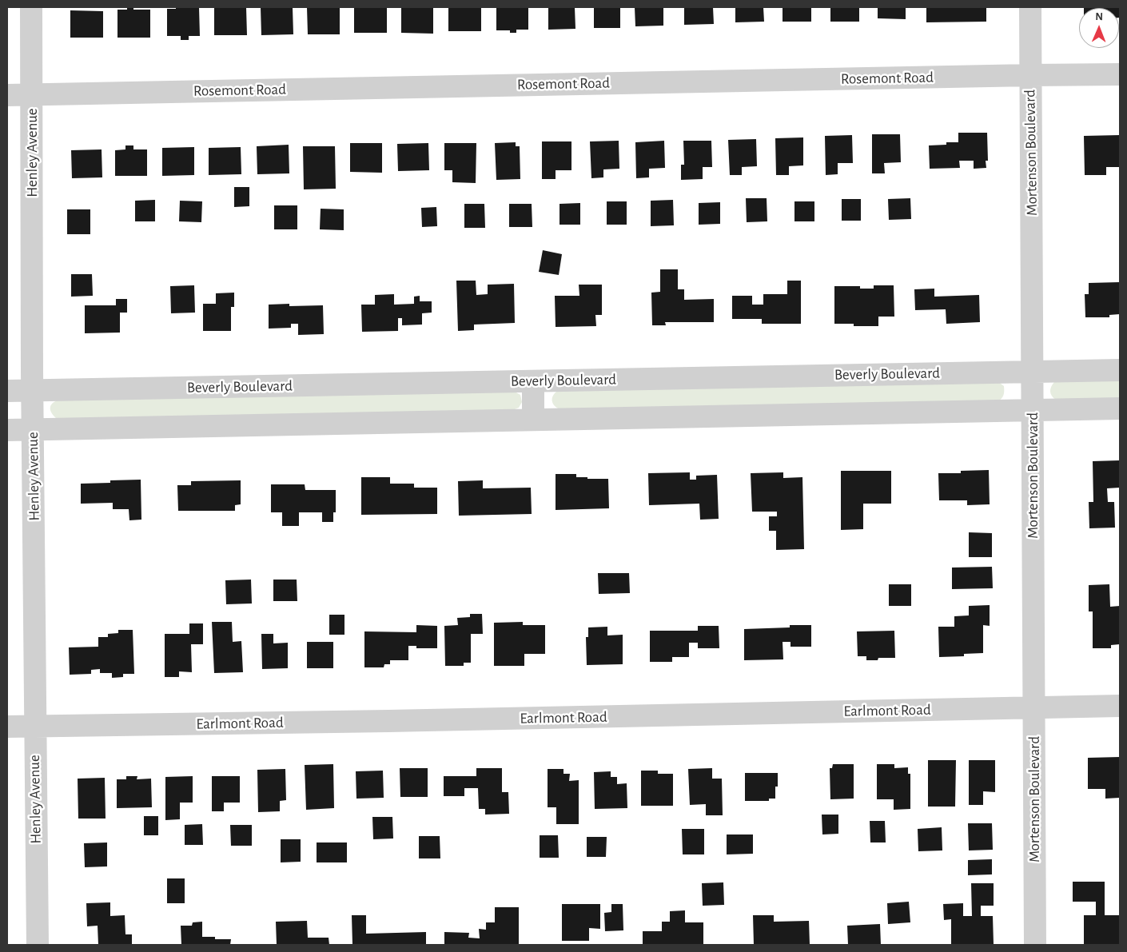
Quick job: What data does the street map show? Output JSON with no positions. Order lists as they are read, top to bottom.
{
  "streets": {
    "street": [
      "Rosemont Road",
      "Henley Avenue",
      "Mortenson Boulevard",
      "Beverly Boulevard",
      "Earlmont Road"
    ]
  },
  "crossings": [
    ["Rosemont Road", "Henley Avenue"],
    ["Rosemont Road", "Mortenson Boulevard"],
    ["Henley Avenue", "Beverly Boulevard"],
    ["Henley Avenue", "Earlmont Road"],
    ["Mortenson Boulevard", "Beverly Boulevard"],
    ["Mortenson Boulevard", "Earlmont Road"]
  ],
  "north": "top"
}
